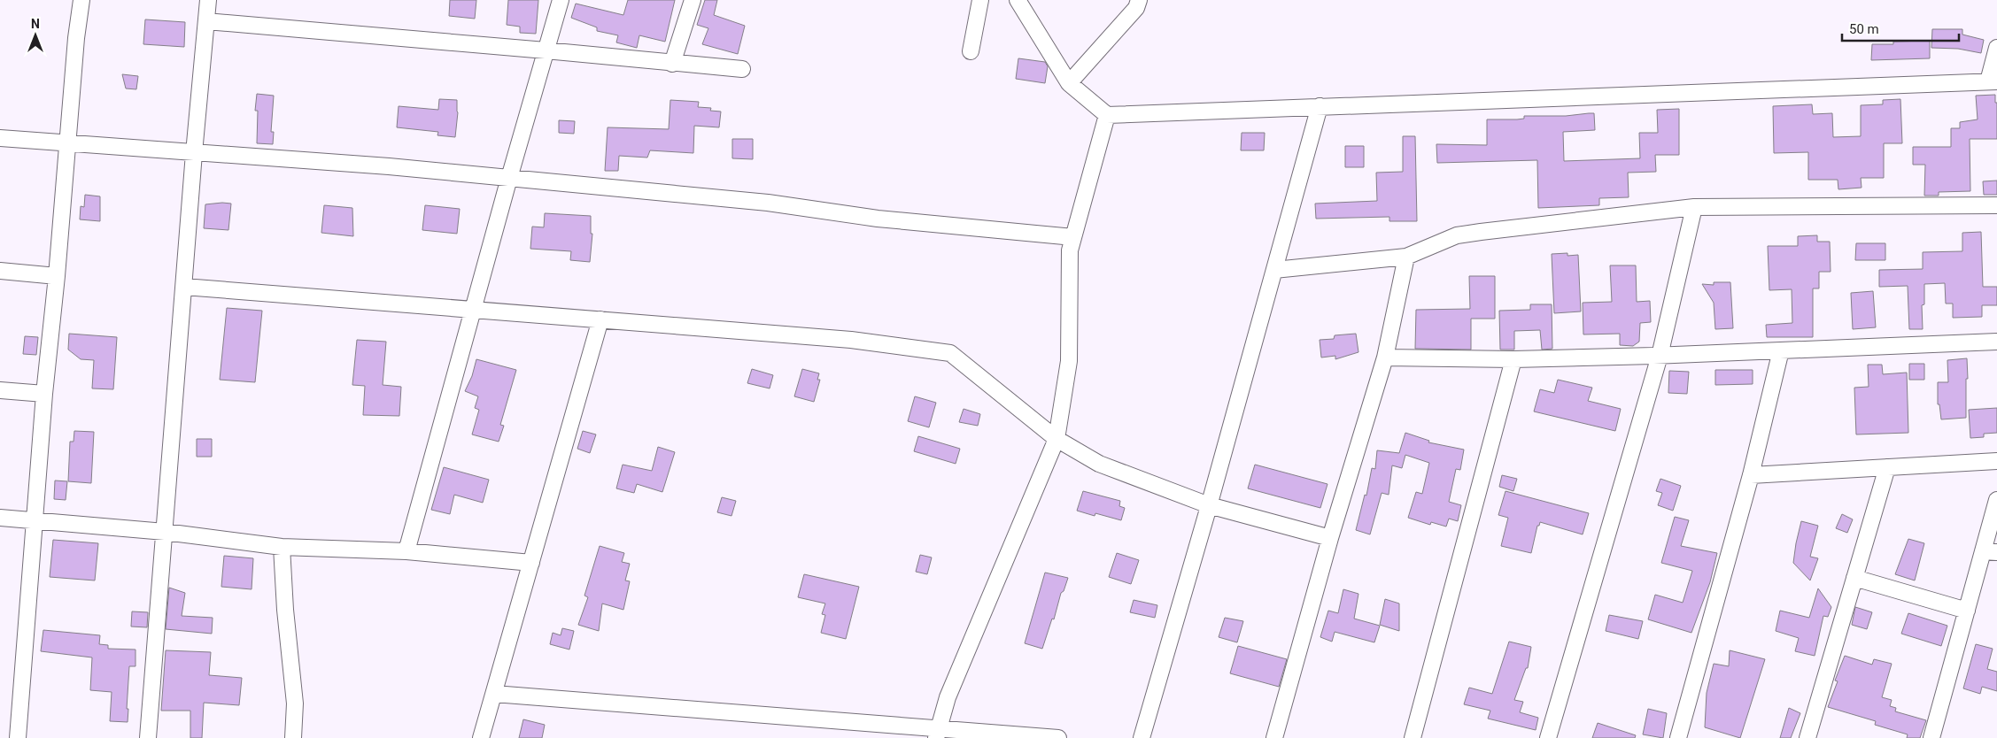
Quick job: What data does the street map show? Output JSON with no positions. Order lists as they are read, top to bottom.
{
  "scale_bar": "50 m",
  "north": "top"
}
